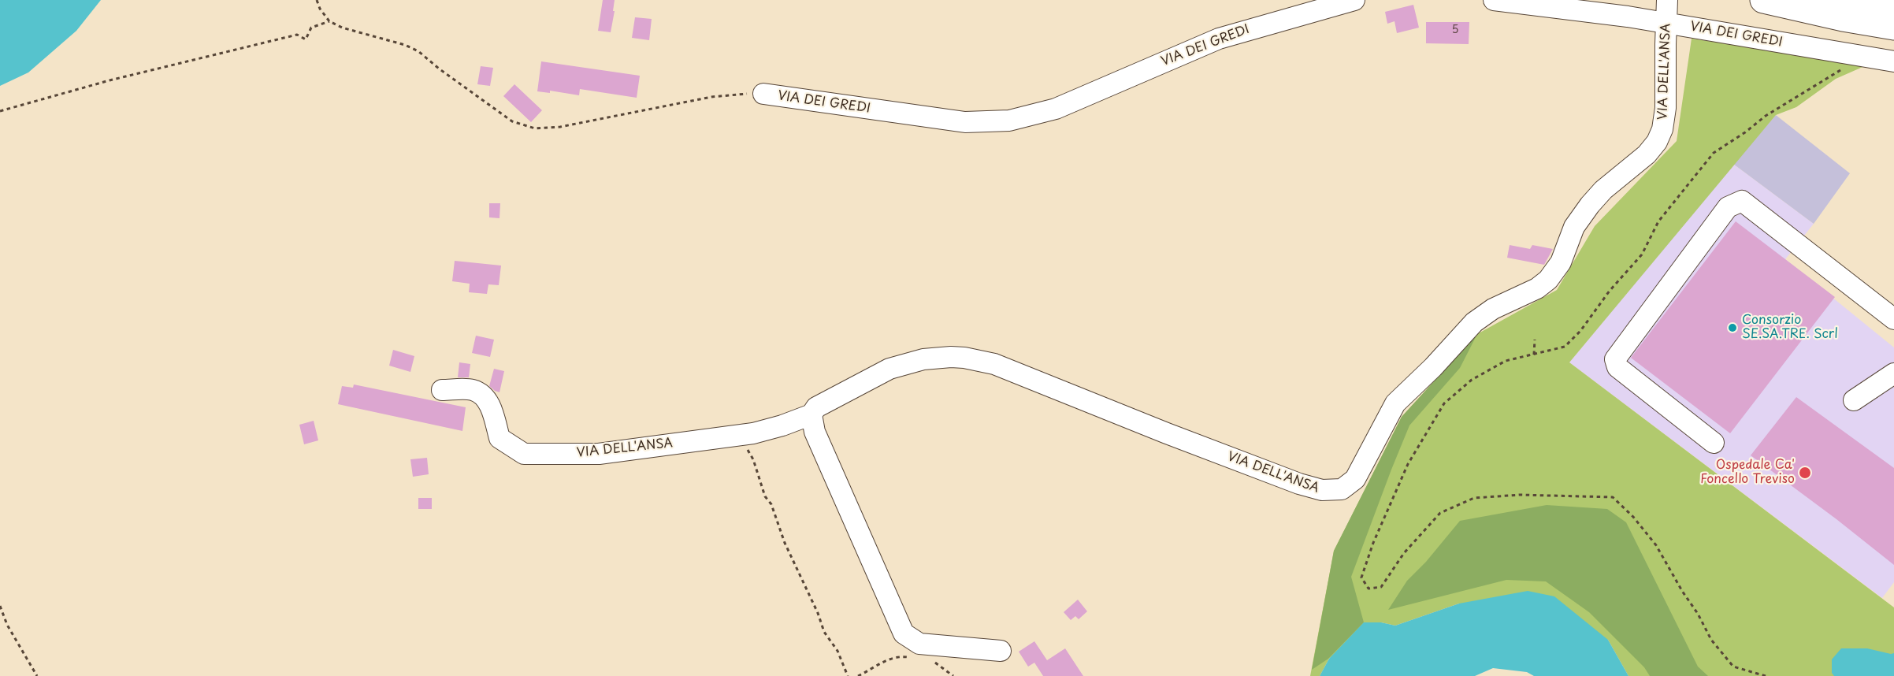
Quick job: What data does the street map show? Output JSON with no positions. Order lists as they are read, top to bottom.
{
  "streets": {
    "street": ["VIA DEI GREDI", "VIA DELL'ANSA"]
  },
  "crossings": [
    ["VIA DEI GREDI", "VIA DELL'ANSA"]
  ],
  "places": ["Consorzio SE.SA.TRE. Scrl", "Ospedale Ca' Foncello Treviso"],
  "house_numbers": ["5"]
}
